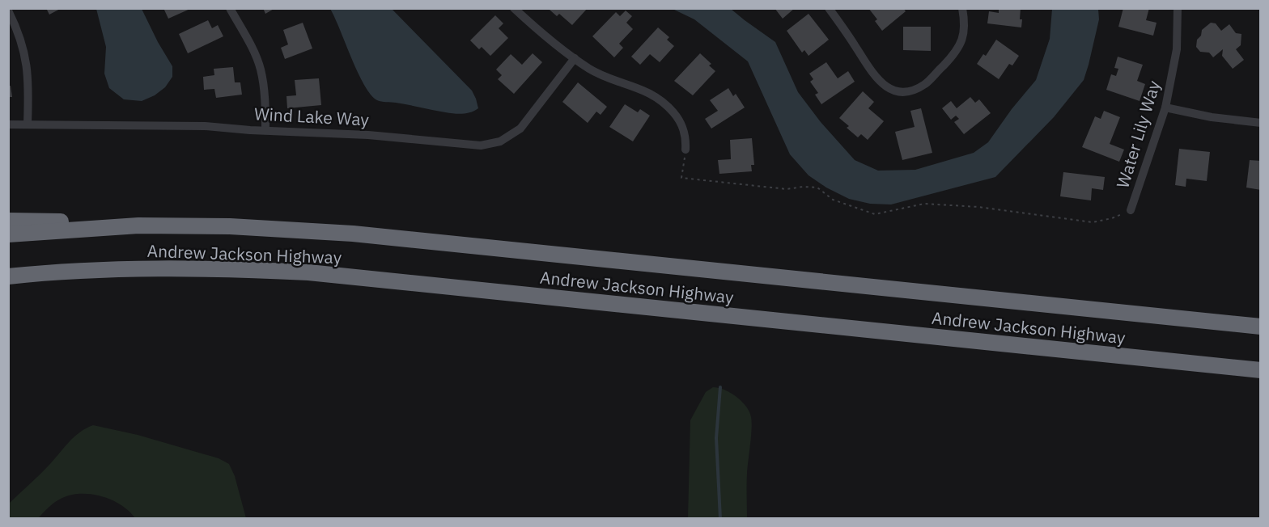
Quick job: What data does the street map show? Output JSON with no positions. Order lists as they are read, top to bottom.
{
  "streets": {
    "highway": ["Andrew Jackson Highway"],
    "street": ["Wind Lake Way", "Water Lily Way"]
  }
}
